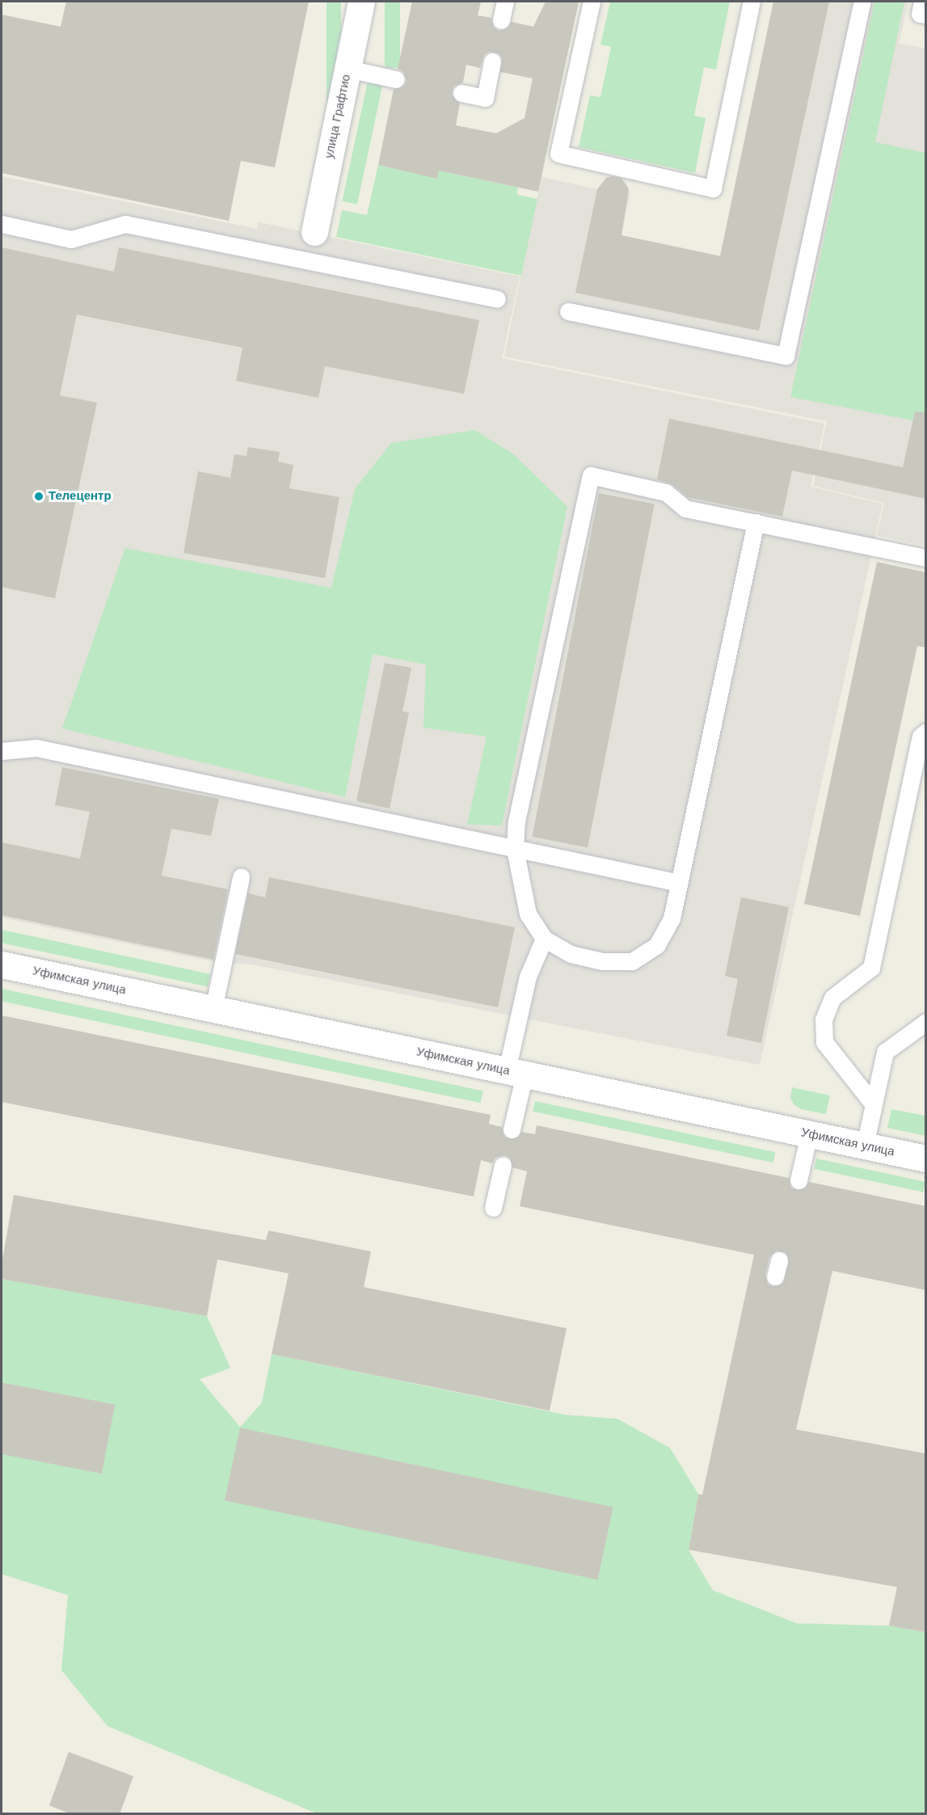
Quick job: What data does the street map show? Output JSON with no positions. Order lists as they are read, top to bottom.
{
  "streets": {
    "street": ["улица Графтио", "Уфимская улица"]
  },
  "places": ["Телецентр"]
}
